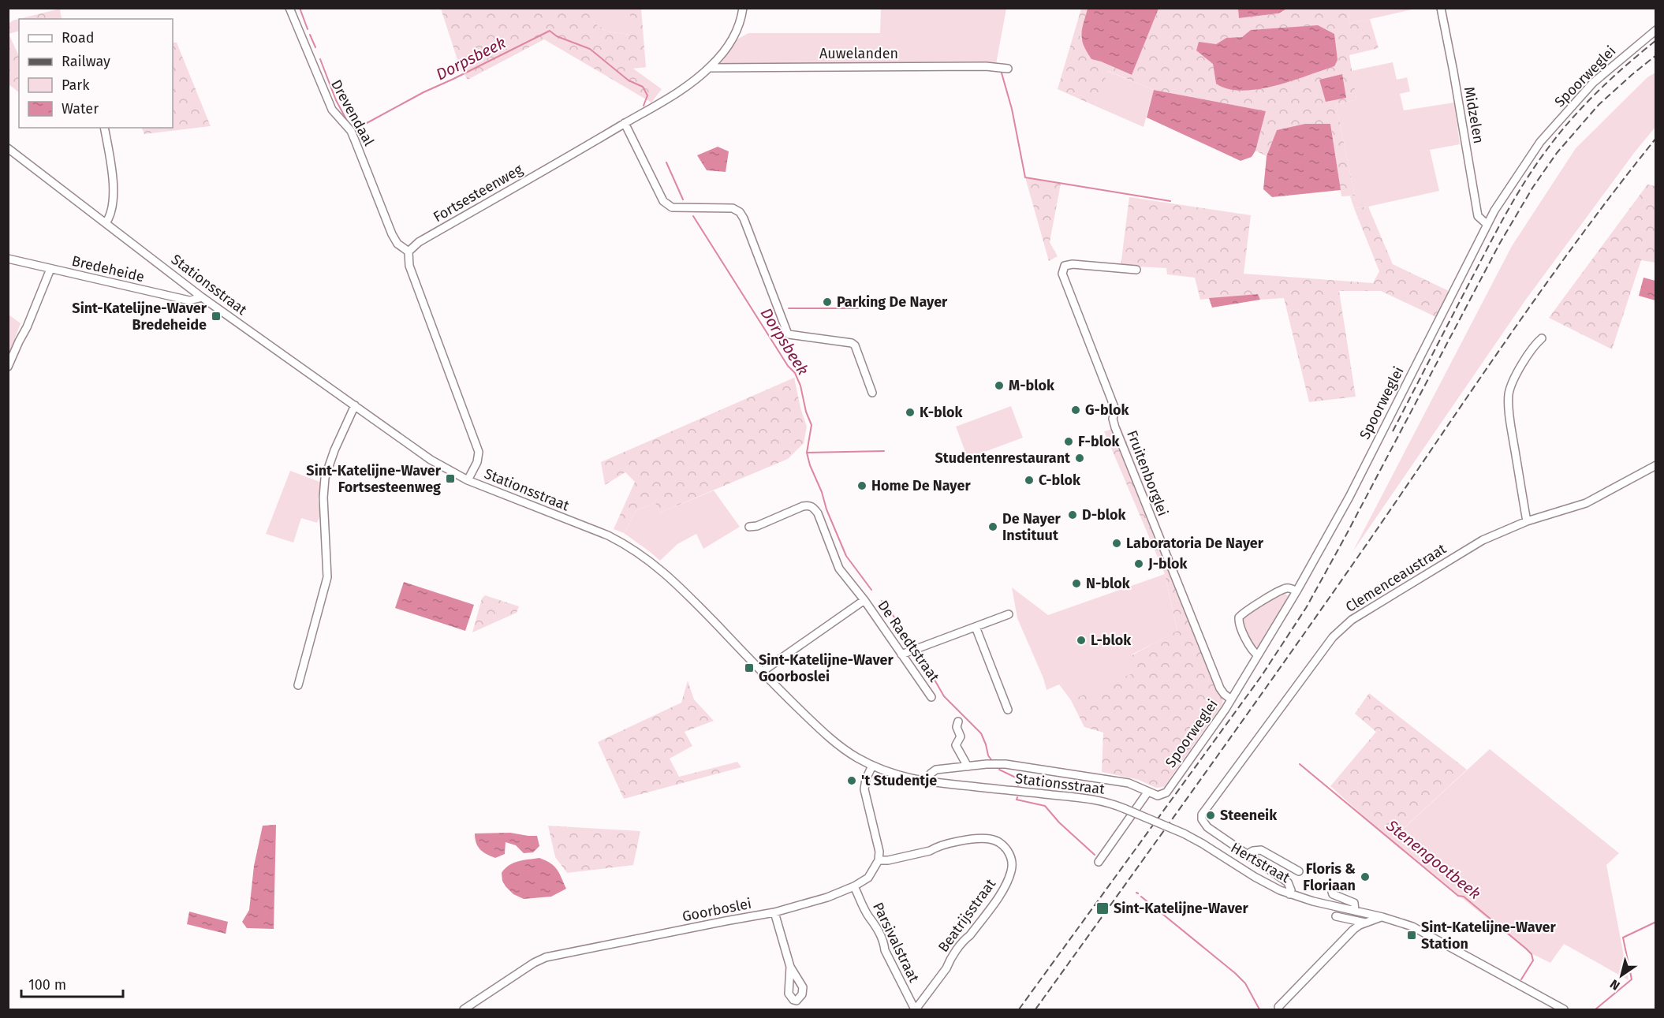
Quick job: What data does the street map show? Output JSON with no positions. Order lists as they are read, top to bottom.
{
  "streets": {
    "street": [
      "Auwelanden",
      "Spoorweglei",
      "Drevendaal",
      "Midzelen",
      "Fortsesteenweg",
      "Bredeheide",
      "Stationsstraat",
      "Fruitenborglei",
      "Clemenceaustraat",
      "De Raedtstraat",
      "Hertstraat",
      "Goorboslei",
      "Beatrijsstraat",
      "Parsivalstraat"
    ]
  },
  "crossings": [
    ["Auwelanden", "Fortsesteenweg"],
    ["Spoorweglei", "Midzelen"],
    ["Spoorweglei", "Stationsstraat"],
    ["Spoorweglei", "Fruitenborglei"],
    ["Drevendaal", "Fortsesteenweg"],
    ["Bredeheide", "Stationsstraat"],
    ["Stationsstraat", "Hertstraat"],
    ["Clemenceaustraat", "Hertstraat"],
    ["Goorboslei", "Beatrijsstraat"],
    ["Goorboslei", "Parsivalstraat"],
    ["Beatrijsstraat", "Parsivalstraat"]
  ],
  "water": ["Dorpsbeek", "Stenengootbeek"],
  "places": {
    "other": [
      "Parking De Nayer",
      "M-blok",
      "G-blok",
      "K-blok",
      "F-blok",
      "Studentenrestaurant",
      "C-blok",
      "Home De Nayer",
      "D-blok",
      "De Nayer Instituut",
      "Laboratoria De Nayer",
      "J-blok",
      "N-blok",
      "L-blok",
      "'t Studentje",
      "Steeneik",
      "Floris & Floriaan"
    ],
    "transit": [
      "Sint-Katelijne-Waver Bredeheide",
      "Sint-Katelijne-Waver Fortsesteenweg",
      "Sint-Katelijne-Waver Goorboslei",
      "Sint-Katelijne-Waver",
      "Sint-Katelijne-Waver Station"
    ]
  },
  "legend": [
    "Road",
    "Railway",
    "Park",
    "Water"
  ],
  "scale_bar": "100 m",
  "north": "bottom left"
}
